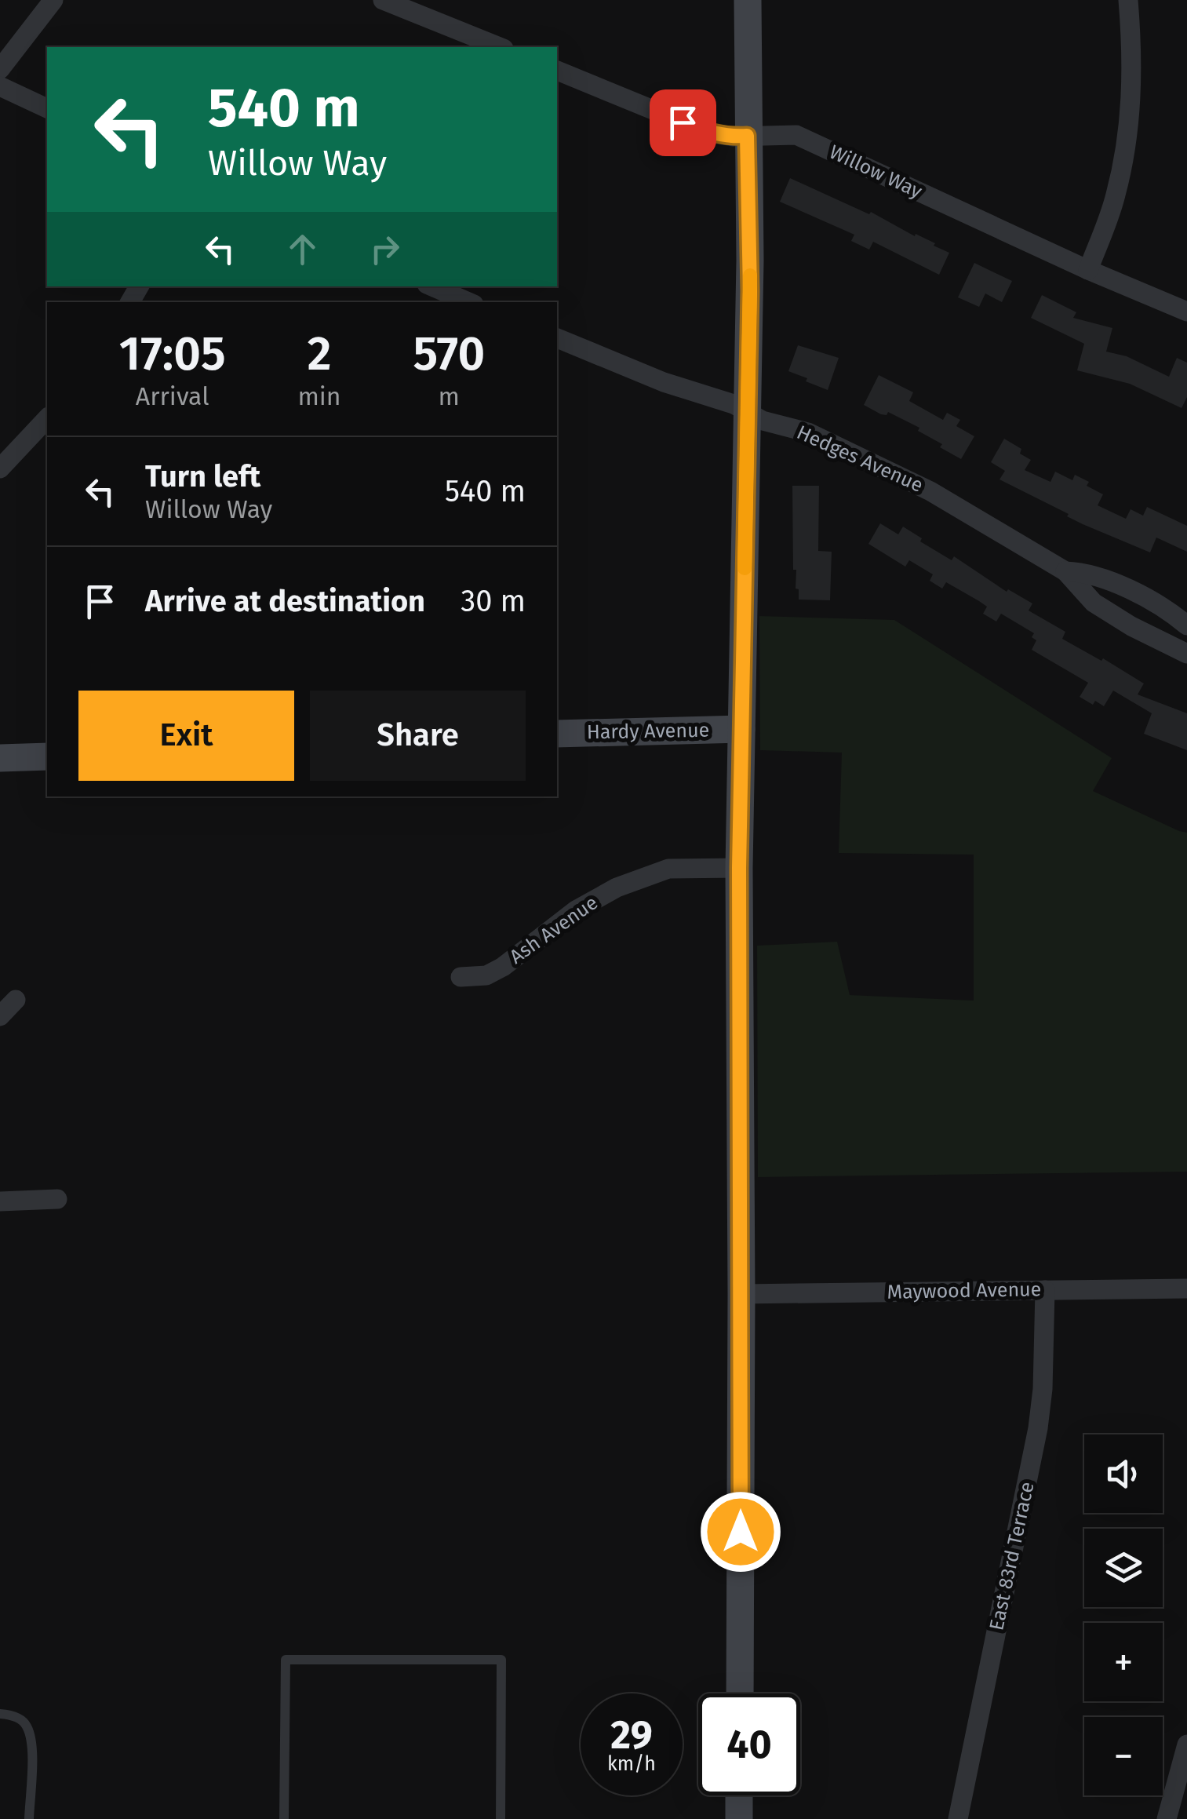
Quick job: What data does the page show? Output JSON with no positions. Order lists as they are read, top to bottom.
{
  "streets": {
    "street": [
      "Willow Way",
      "Hedges Avenue",
      "Hardy Avenue",
      "Ash Avenue",
      "Maywood Avenue",
      "East 83rd Terrace"
    ]
  },
  "crossings": [
    ["Maywood Avenue", "East 83rd Terrace"]
  ],
  "page": {
    "turn": ["540 m", "Willow Way"],
    "eta": [
      "17:05",
      "Arrival",
      "2",
      "min",
      "570",
      "m"
    ],
    "list": [
      {
        "name": "Turn left",
        "note": "Willow Way",
        "value": "540 m"
      },
      {
        "name": "Arrive at destination",
        "value": "30 m"
      }
    ],
    "buttons": ["Exit", "Share"],
    "map_buttons": ["+", "−"],
    "speed": "29 km/h",
    "limit": "40"
  }
}
